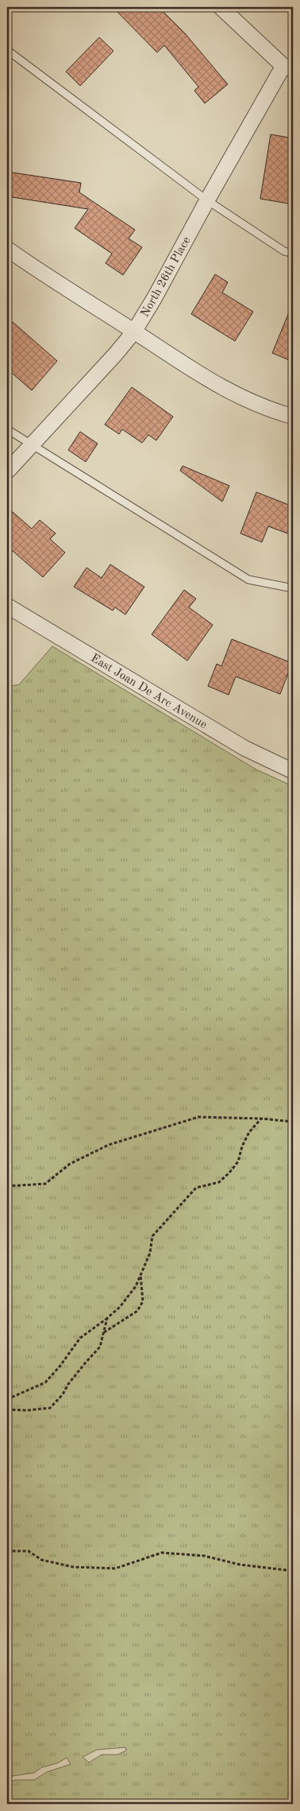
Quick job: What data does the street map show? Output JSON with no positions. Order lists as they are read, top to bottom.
{
  "streets": {
    "street": ["North 26th Place", "East Joan De Arc Avenue"]
  }
}
